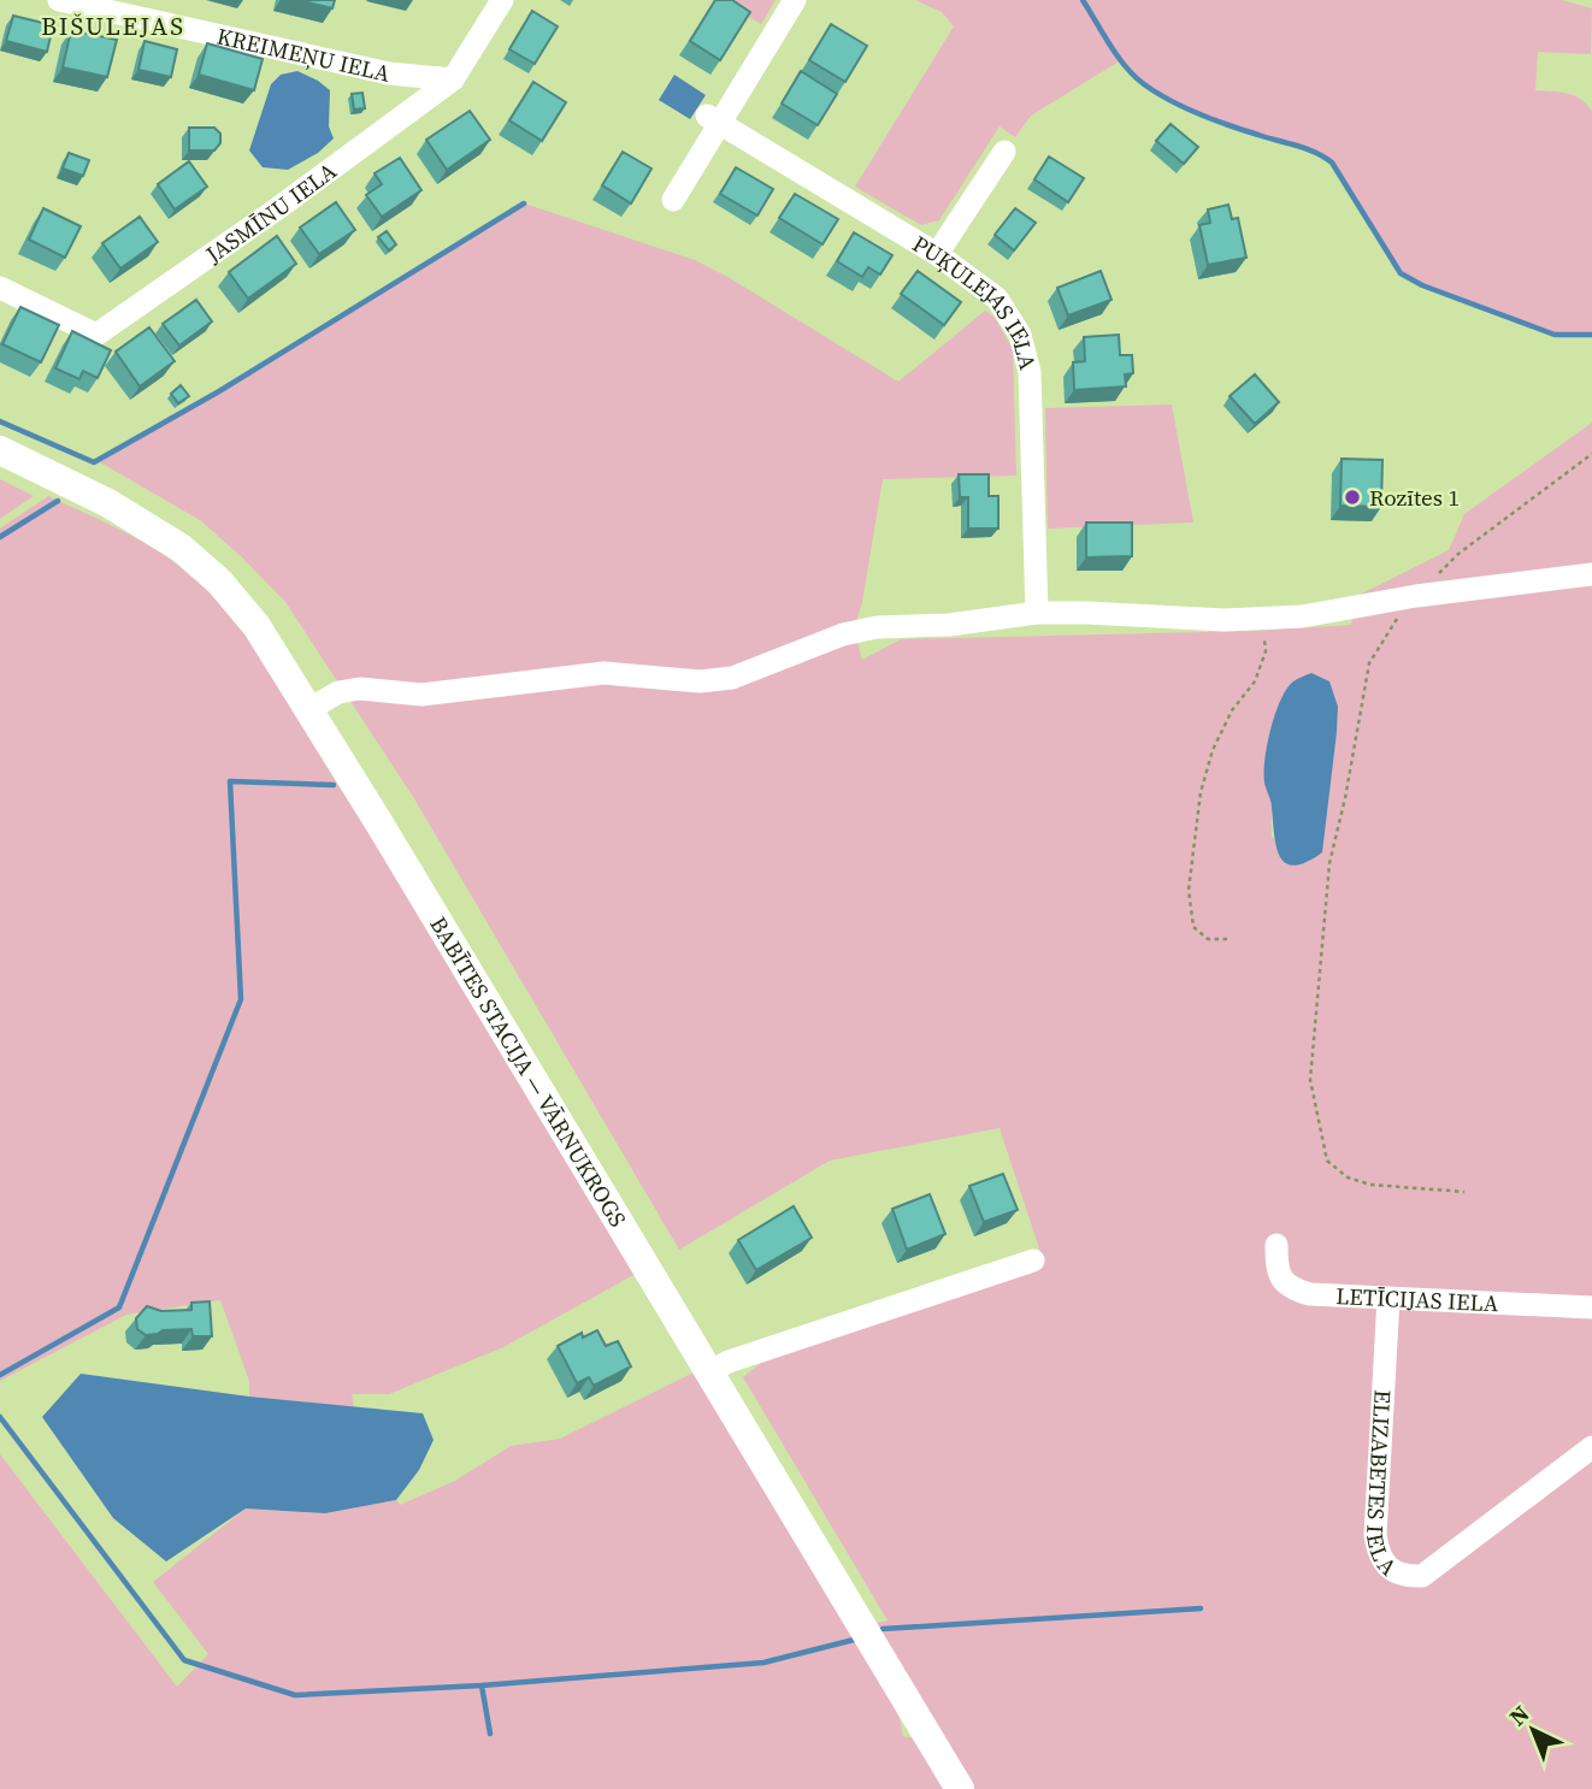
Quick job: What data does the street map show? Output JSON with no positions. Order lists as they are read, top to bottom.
{
  "streets": {
    "main road": ["BABĪTES STACIJA — VĀRNUKROGS"],
    "street": [
      "KREIMEŅU IELA",
      "JASMĪNU IELA",
      "PUĶULEJAS IELA",
      "LETĪCIJAS IELA",
      "ELIZABETES IELA"
    ]
  },
  "crossings": [
    ["KREIMEŅU IELA", "JASMĪNU IELA"],
    ["LETĪCIJAS IELA", "ELIZABETES IELA"]
  ],
  "districts": ["BIŠULEJAS"],
  "places": ["Rozītes 1"],
  "north": "top left"
}
